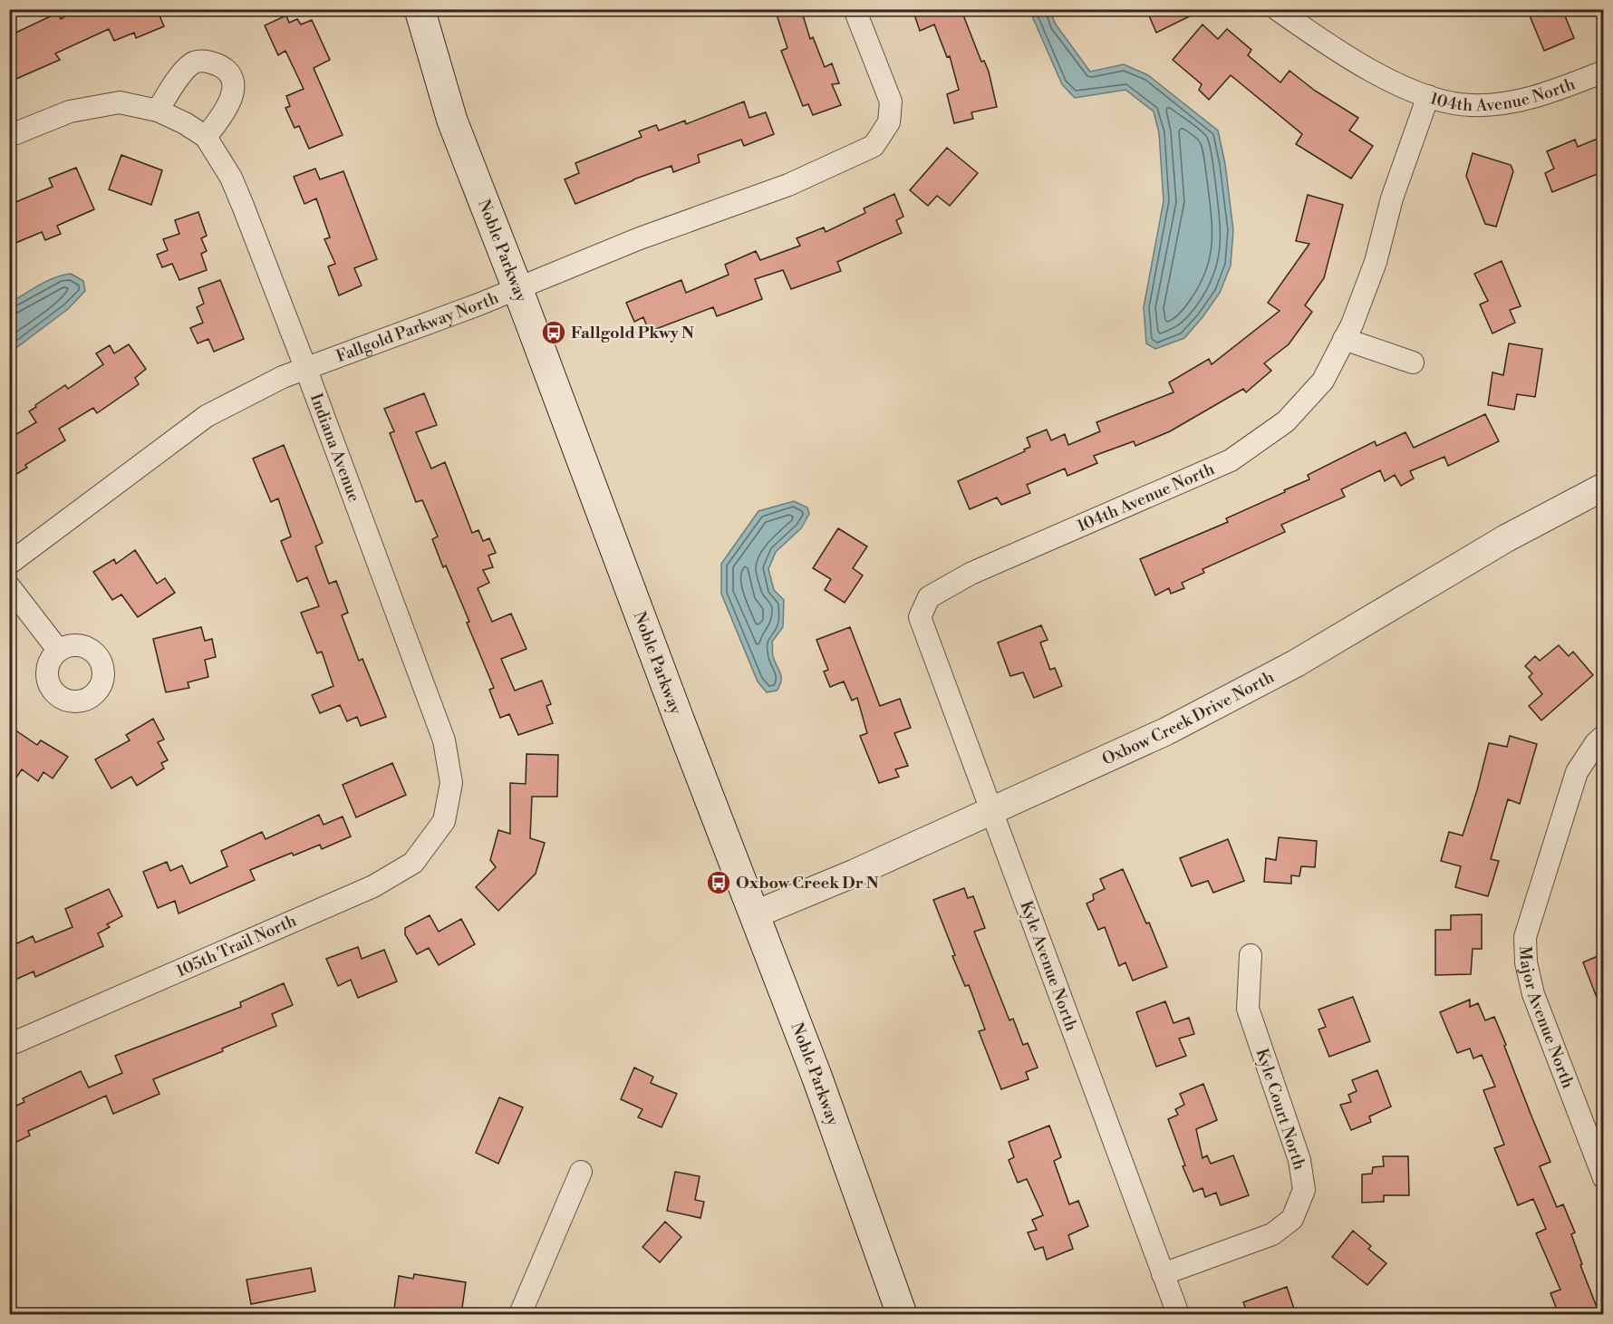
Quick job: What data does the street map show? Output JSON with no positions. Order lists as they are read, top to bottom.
{
  "streets": {
    "main road": ["Noble Parkway"],
    "street": [
      "104th Avenue North",
      "Fallgold Parkway North",
      "Indiana Avenue",
      "Oxbow Creek Drive North",
      "105th Trail North",
      "Kyle Avenue North",
      "Major Avenue North",
      "Kyle Court North"
    ]
  },
  "crossings": [
    ["104th Avenue North", "Kyle Avenue North"],
    ["Noble Parkway", "Fallgold Parkway North"],
    ["Noble Parkway", "Oxbow Creek Drive North"],
    ["Fallgold Parkway North", "Indiana Avenue"],
    ["Indiana Avenue", "105th Trail North"],
    ["Oxbow Creek Drive North", "Kyle Avenue North"],
    ["Kyle Avenue North", "Kyle Court North"]
  ],
  "places": {
    "bus stop": ["Fallgold Pkwy N", "Oxbow Creek Dr N"]
  }
}
